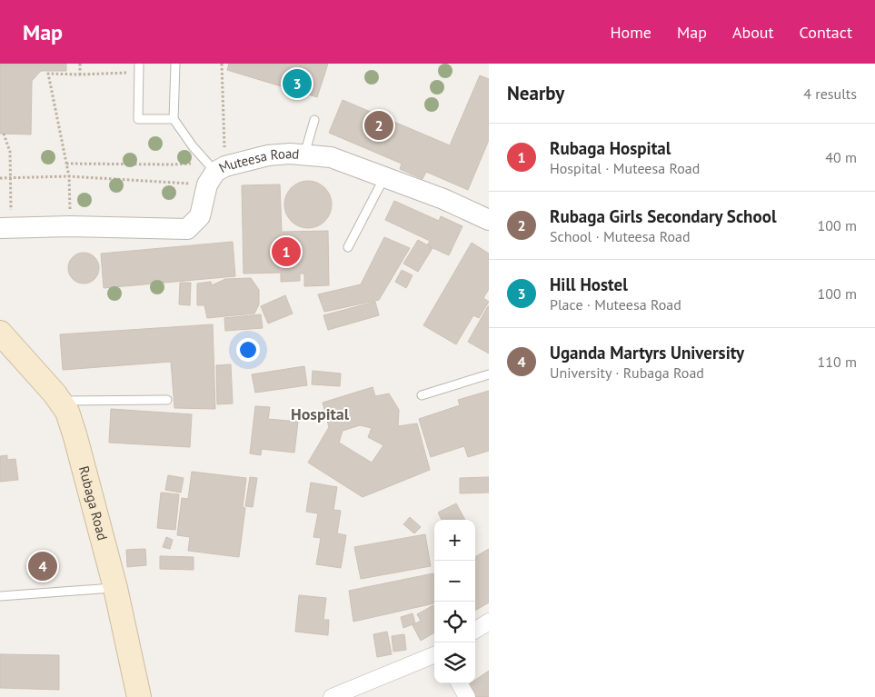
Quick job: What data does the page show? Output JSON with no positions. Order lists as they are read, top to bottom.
{
  "streets": {
    "main road": ["Rubaga Road"],
    "street": ["Muteesa Road"]
  },
  "districts": ["Hospital"],
  "page": {
    "header": "Map",
    "nav": [
      "Home",
      "Map",
      "About",
      "Contact"
    ],
    "heading": ["Nearby", "4 results"],
    "pins": [
      "3",
      "2",
      "1",
      "4"
    ],
    "list": [
      {
        "mark": "1",
        "name": "Rubaga Hospital",
        "note": "Hospital · Muteesa Road",
        "value": "40 m"
      },
      {
        "mark": "2",
        "name": "Rubaga Girls Secondary School",
        "note": "School · Muteesa Road",
        "value": "100 m"
      },
      {
        "mark": "3",
        "name": "Hill Hostel",
        "note": "Place · Muteesa Road",
        "value": "100 m"
      },
      {
        "mark": "4",
        "name": "Uganda Martyrs University",
        "note": "University · Rubaga Road",
        "value": "110 m"
      }
    ],
    "map_buttons": ["+", "−"]
  }
}
